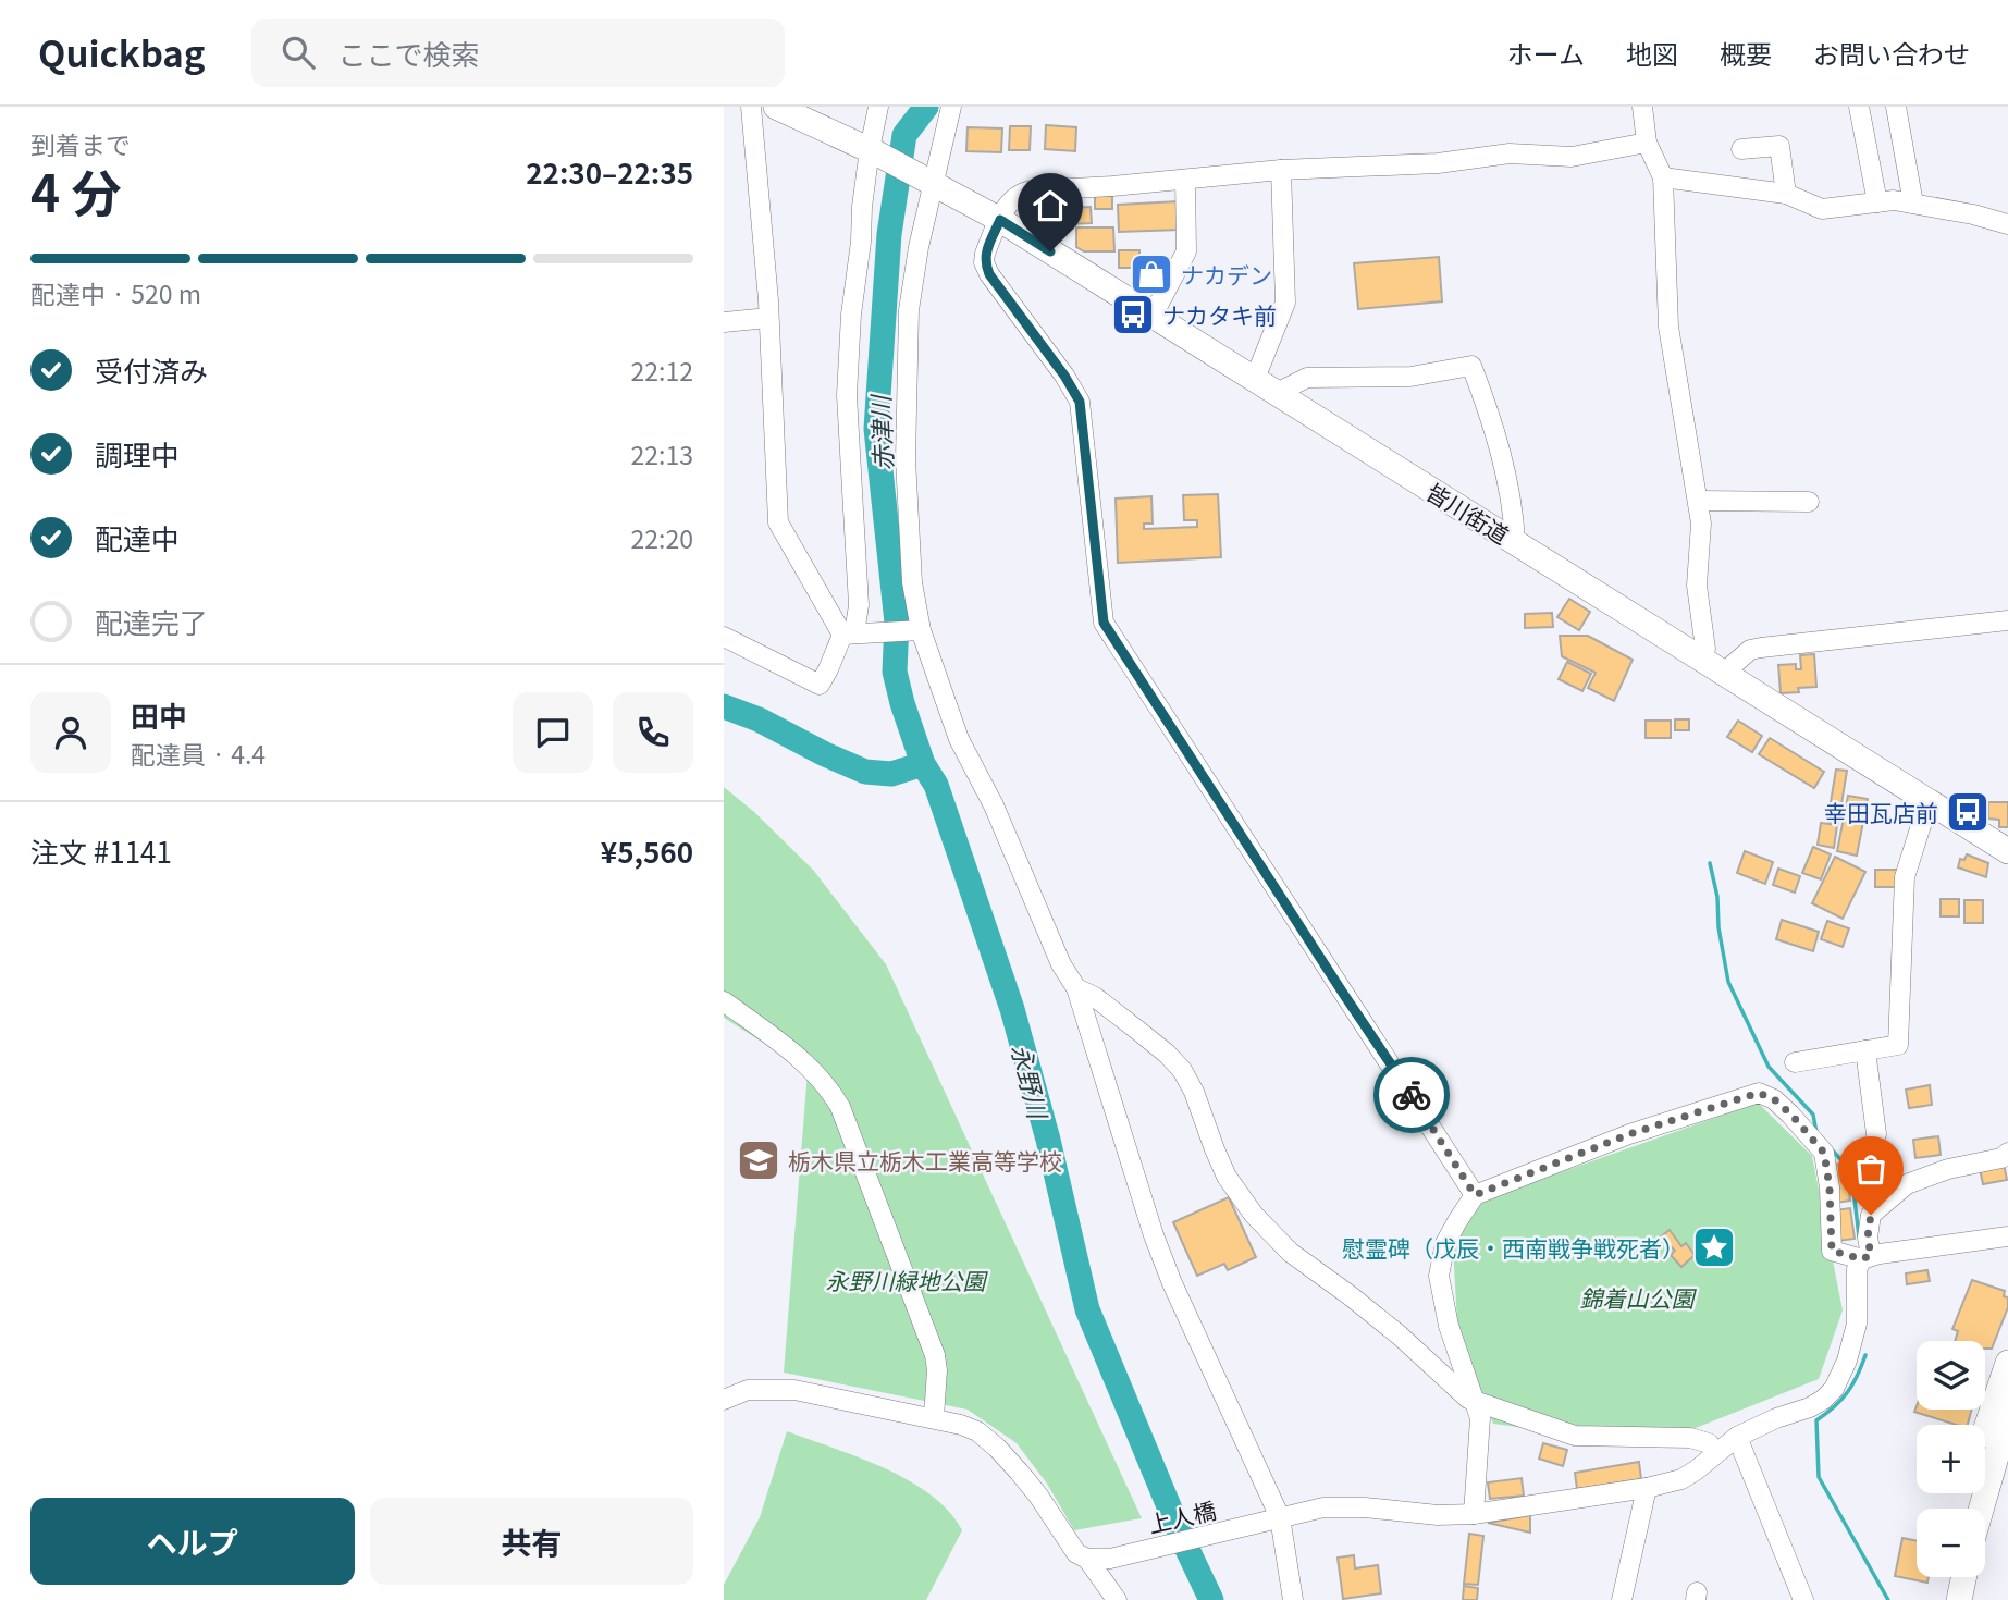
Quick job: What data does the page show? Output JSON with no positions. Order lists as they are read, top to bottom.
{
  "streets": {
    "main road": ["皆川街道"],
    "street": ["上人橋"]
  },
  "water": ["赤津川", "永野川"],
  "parks": ["永野川緑地公園", "錦着山公園"],
  "places": {
    "shop": ["ナカデン"],
    "bus stop": ["ナカタキ前", "幸田瓦店前"],
    "school or university": ["栃木県立栃木工業高等学校"],
    "place": ["慰霊碑（戊辰・西南戦争戦死者）"]
  },
  "page": {
    "header": "Quickbag",
    "search": "ここで検索",
    "nav": [
      "ホーム",
      "地図",
      "概要",
      "お問い合わせ"
    ],
    "heading": ["4 分", "到着まで", "22:30–22:35"],
    "panel": [
      "田中",
      "配達員 · 4.4",
      "注文 #1141",
      "¥5,560"
    ],
    "bar": "配達中 · 520 m",
    "list": [
      ["受付済み", "22:12"],
      ["調理中", "22:13"],
      ["配達中", "22:20"],
      "配達完了"
    ],
    "map_buttons": ["+", "−"],
    "buttons": ["ヘルプ", "共有"]
  }
}
